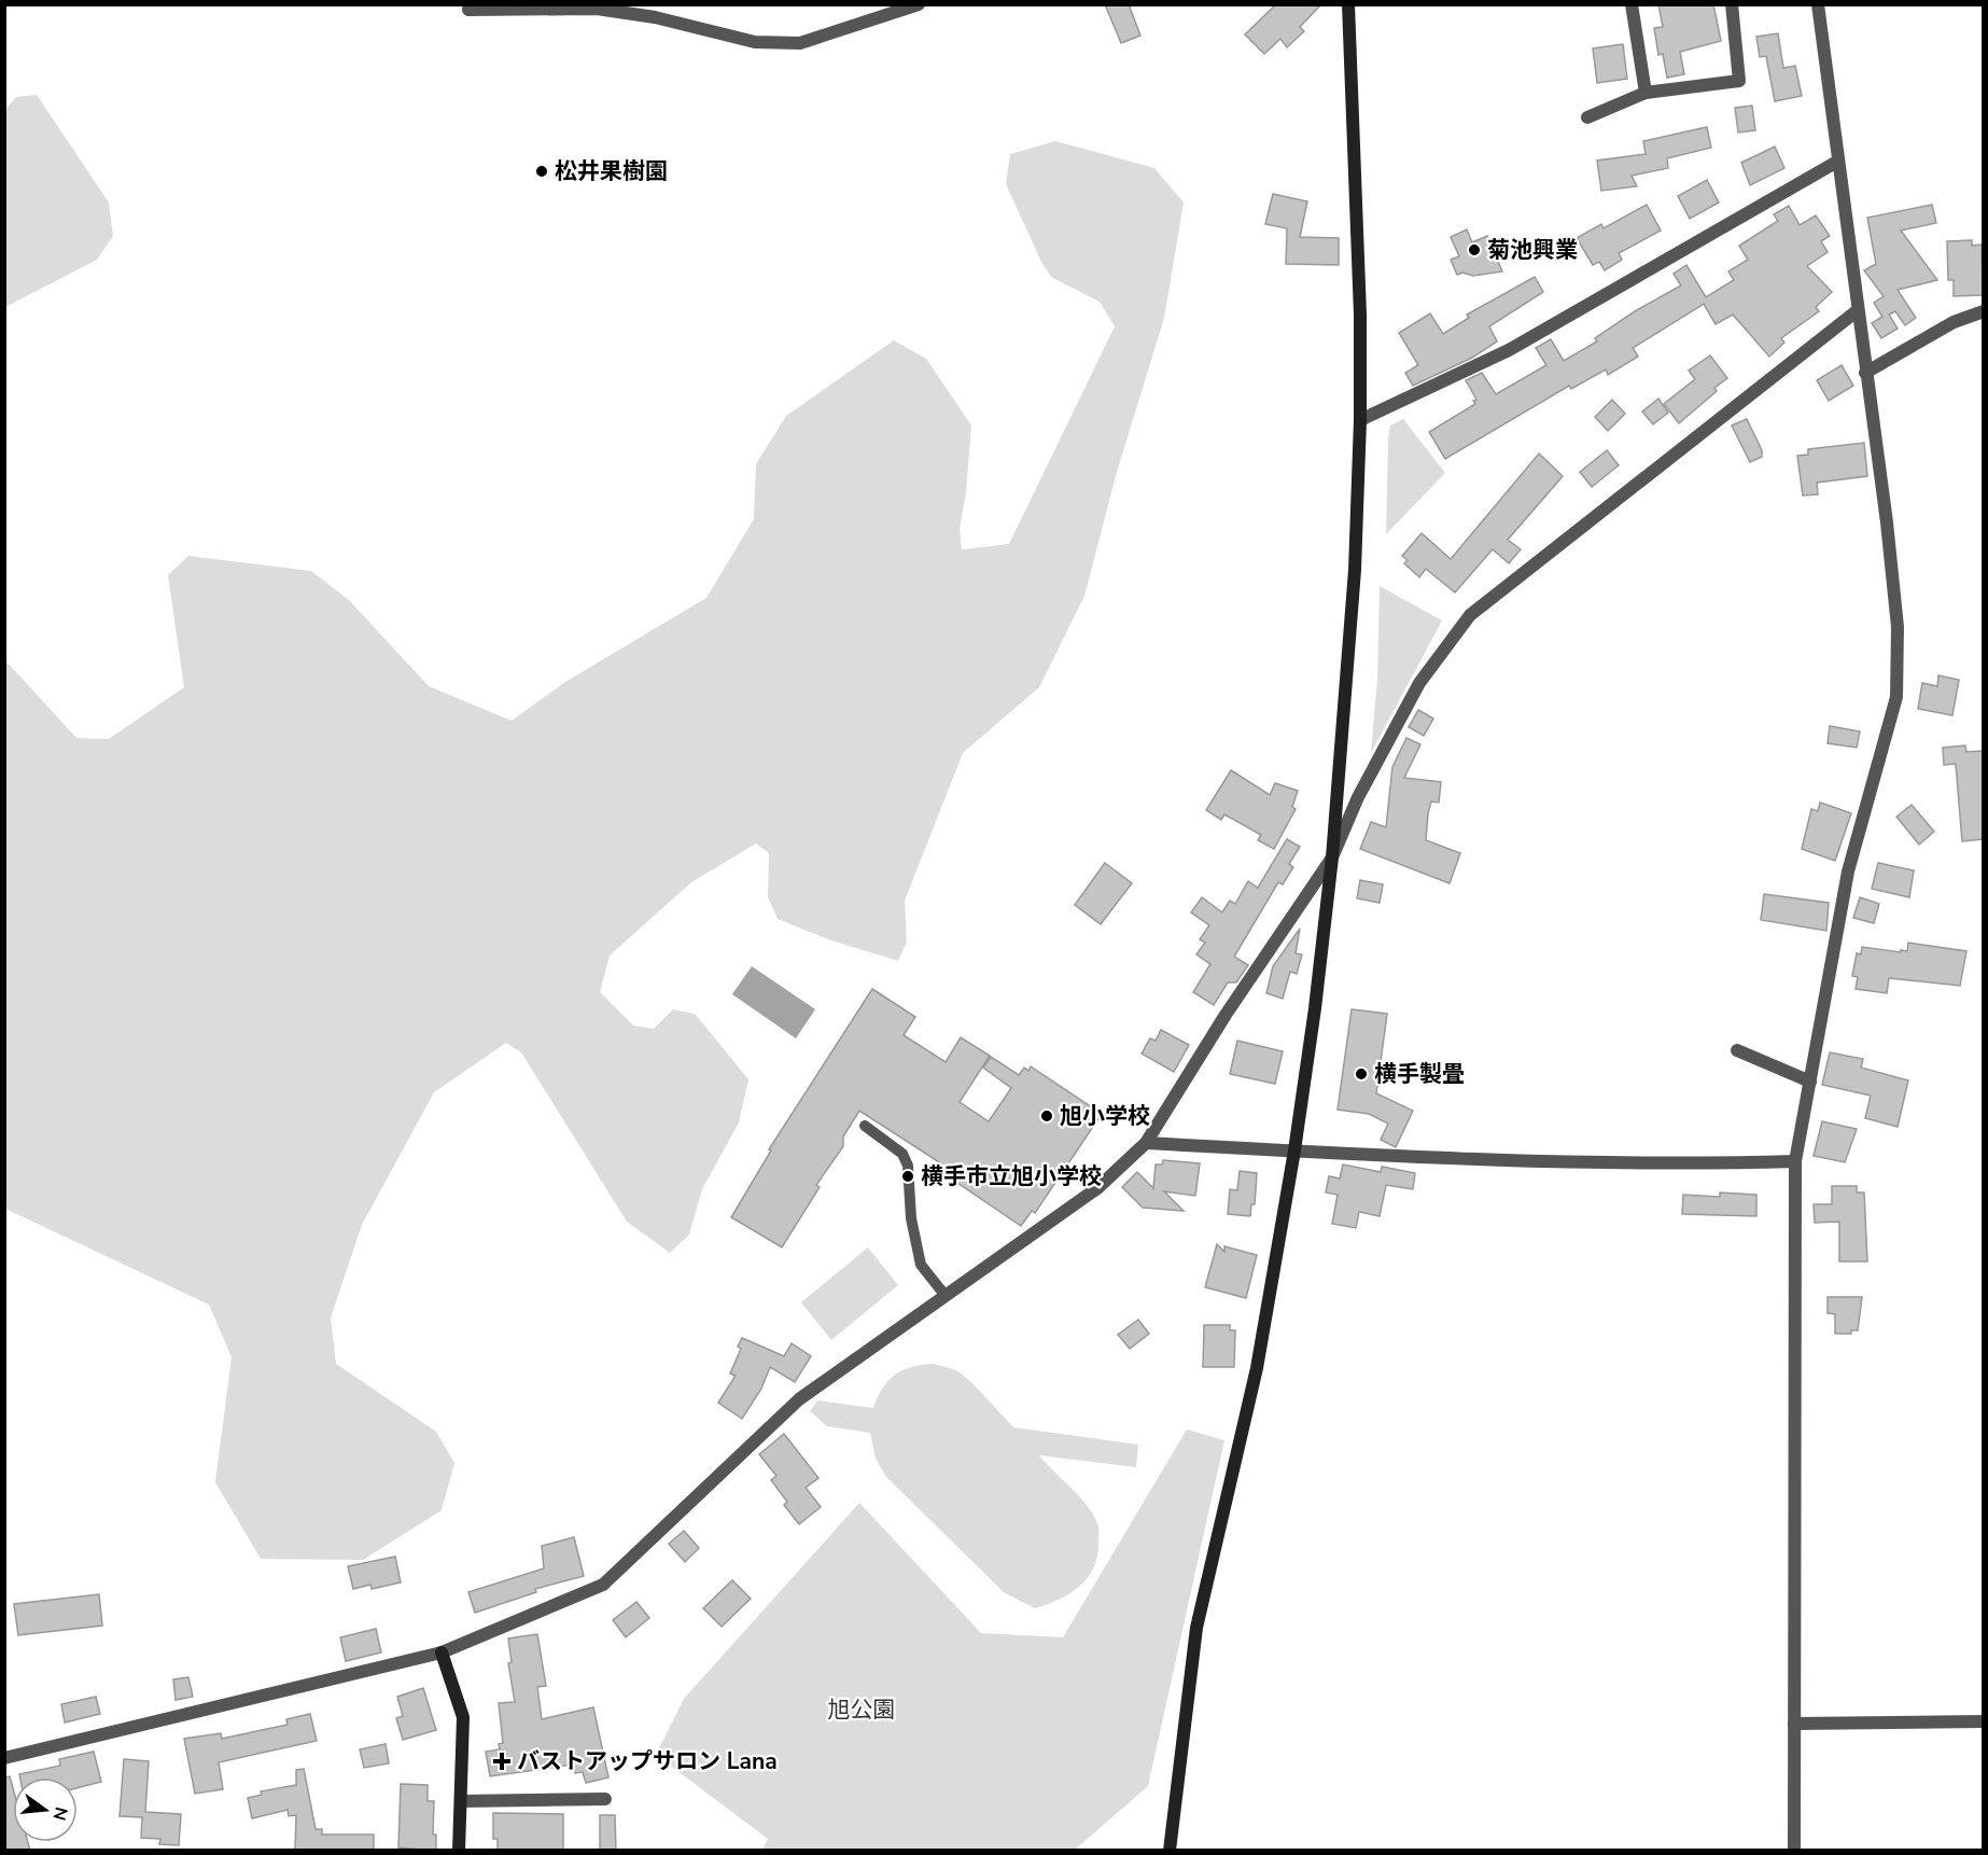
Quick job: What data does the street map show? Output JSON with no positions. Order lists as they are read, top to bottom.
{
  "parks": ["旭公園"],
  "places": {
    "other": [
      "松井果樹園",
      "菊池興業",
      "横手製畳",
      "旭小学校",
      "横手市立旭小学校"
    ],
    "health": ["バストアップサロン Lana"]
  },
  "north": "right"
}
